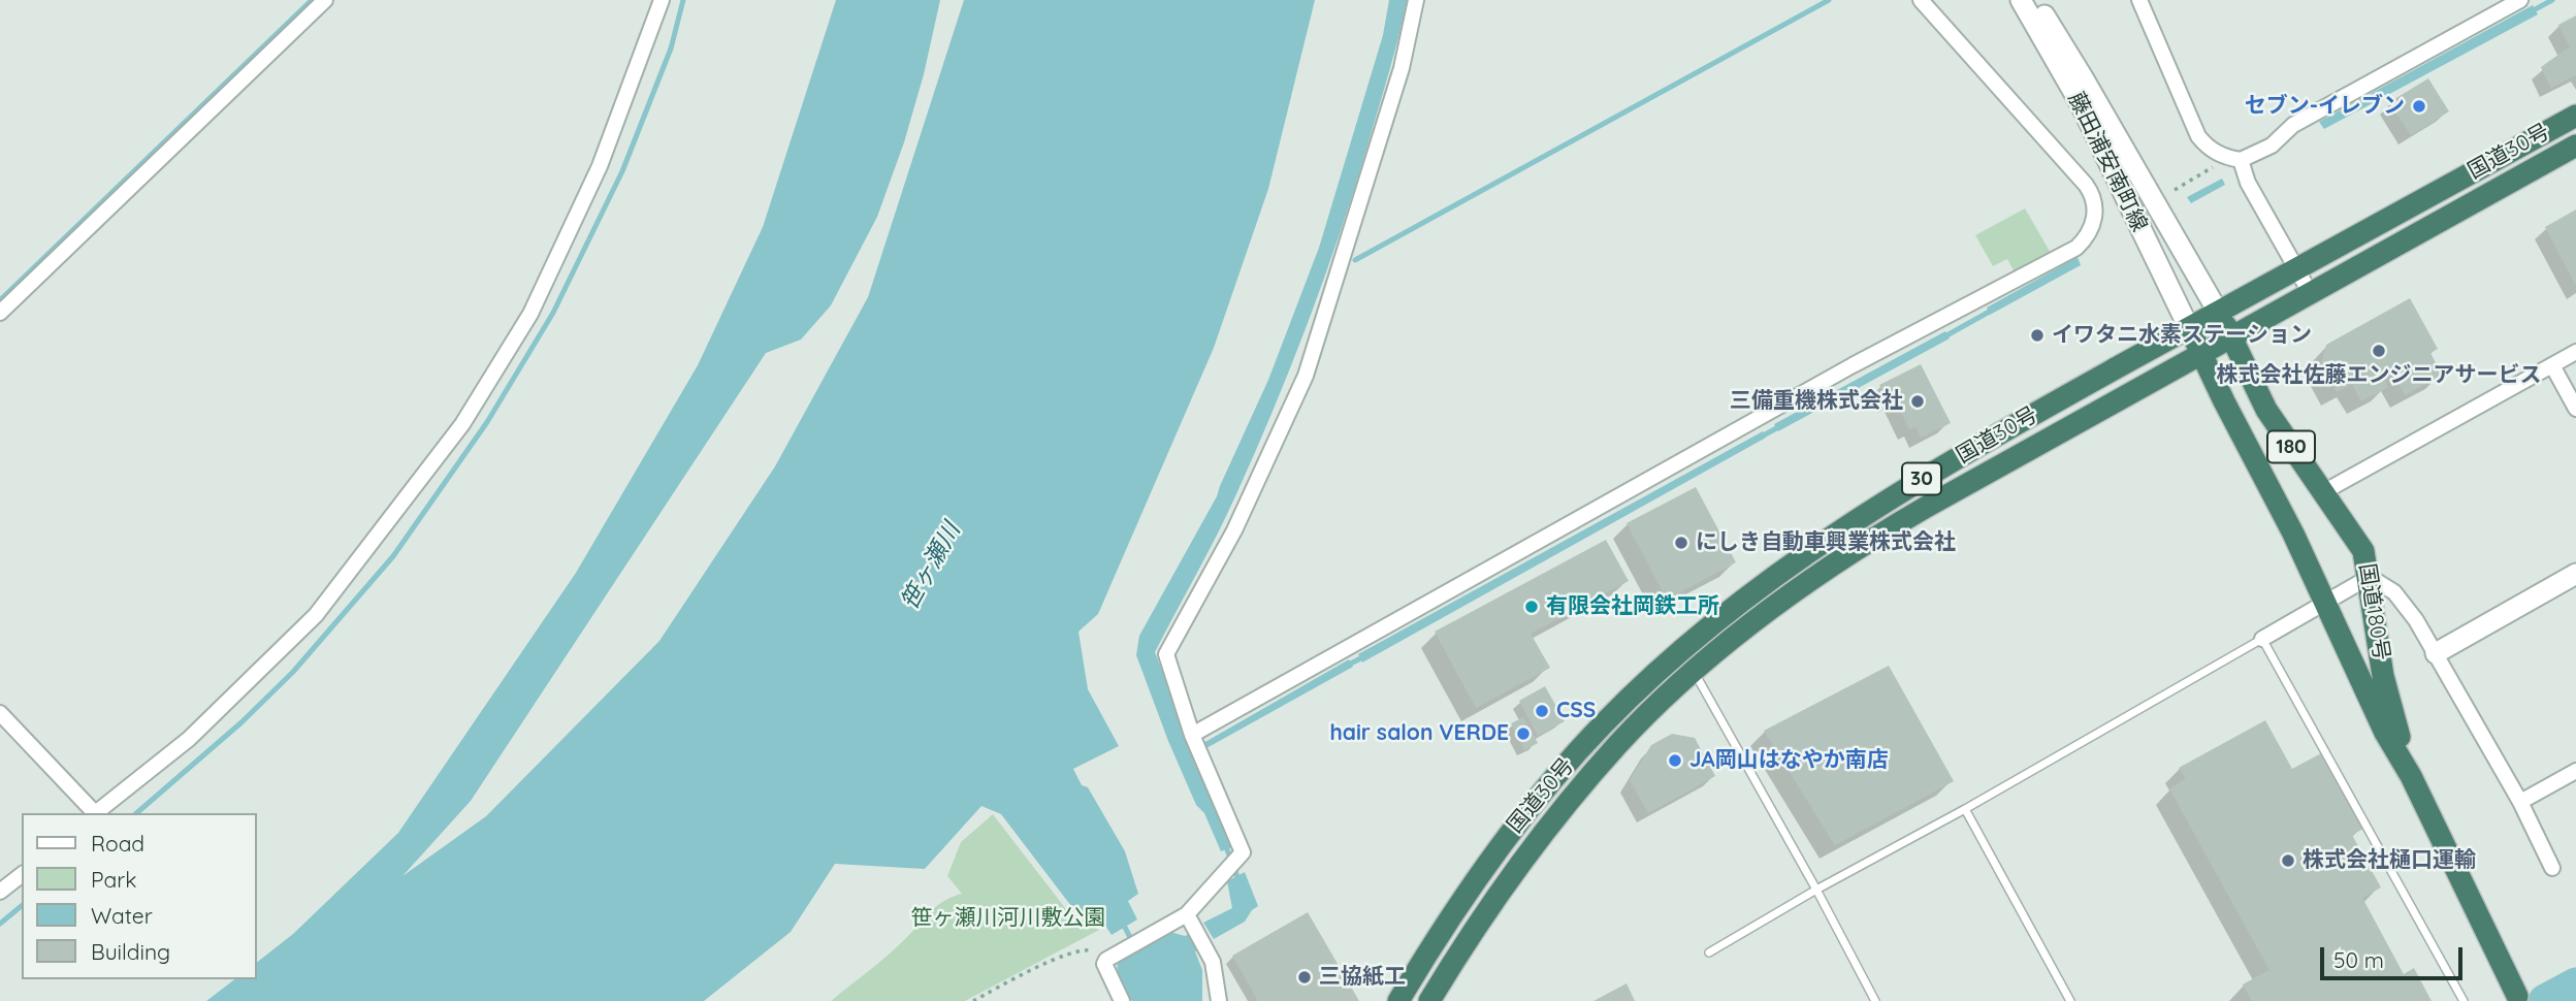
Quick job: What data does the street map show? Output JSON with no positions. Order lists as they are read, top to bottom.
{
  "streets": {
    "highway": [
      "国道30号",
      "180",
      "30",
      "国道180号"
    ],
    "street": ["藤田浦安南町線"]
  },
  "crossings": [
    ["国道30号", "藤田浦安南町線"],
    ["国道30号", "国道180号"],
    ["藤田浦安南町線", "国道180号"]
  ],
  "water": ["笹ヶ瀬川"],
  "parks": ["笹ヶ瀬川河川敷公園"],
  "places": [
    "セブン-イレブン",
    "イワタニ水素ステーション",
    "株式会社佐藤エンジニアサービス",
    "三備重機株式会社",
    "にしき自動車興業株式会社",
    "有限会社岡鉄工所",
    "CSS",
    "hair salon VERDE",
    "JA岡山はなやか南店",
    "株式会社樋口運輸",
    "三協紙工"
  ],
  "legend": [
    "Road",
    "Park",
    "Water",
    "Building"
  ],
  "scale_bar": "50 m"
}
